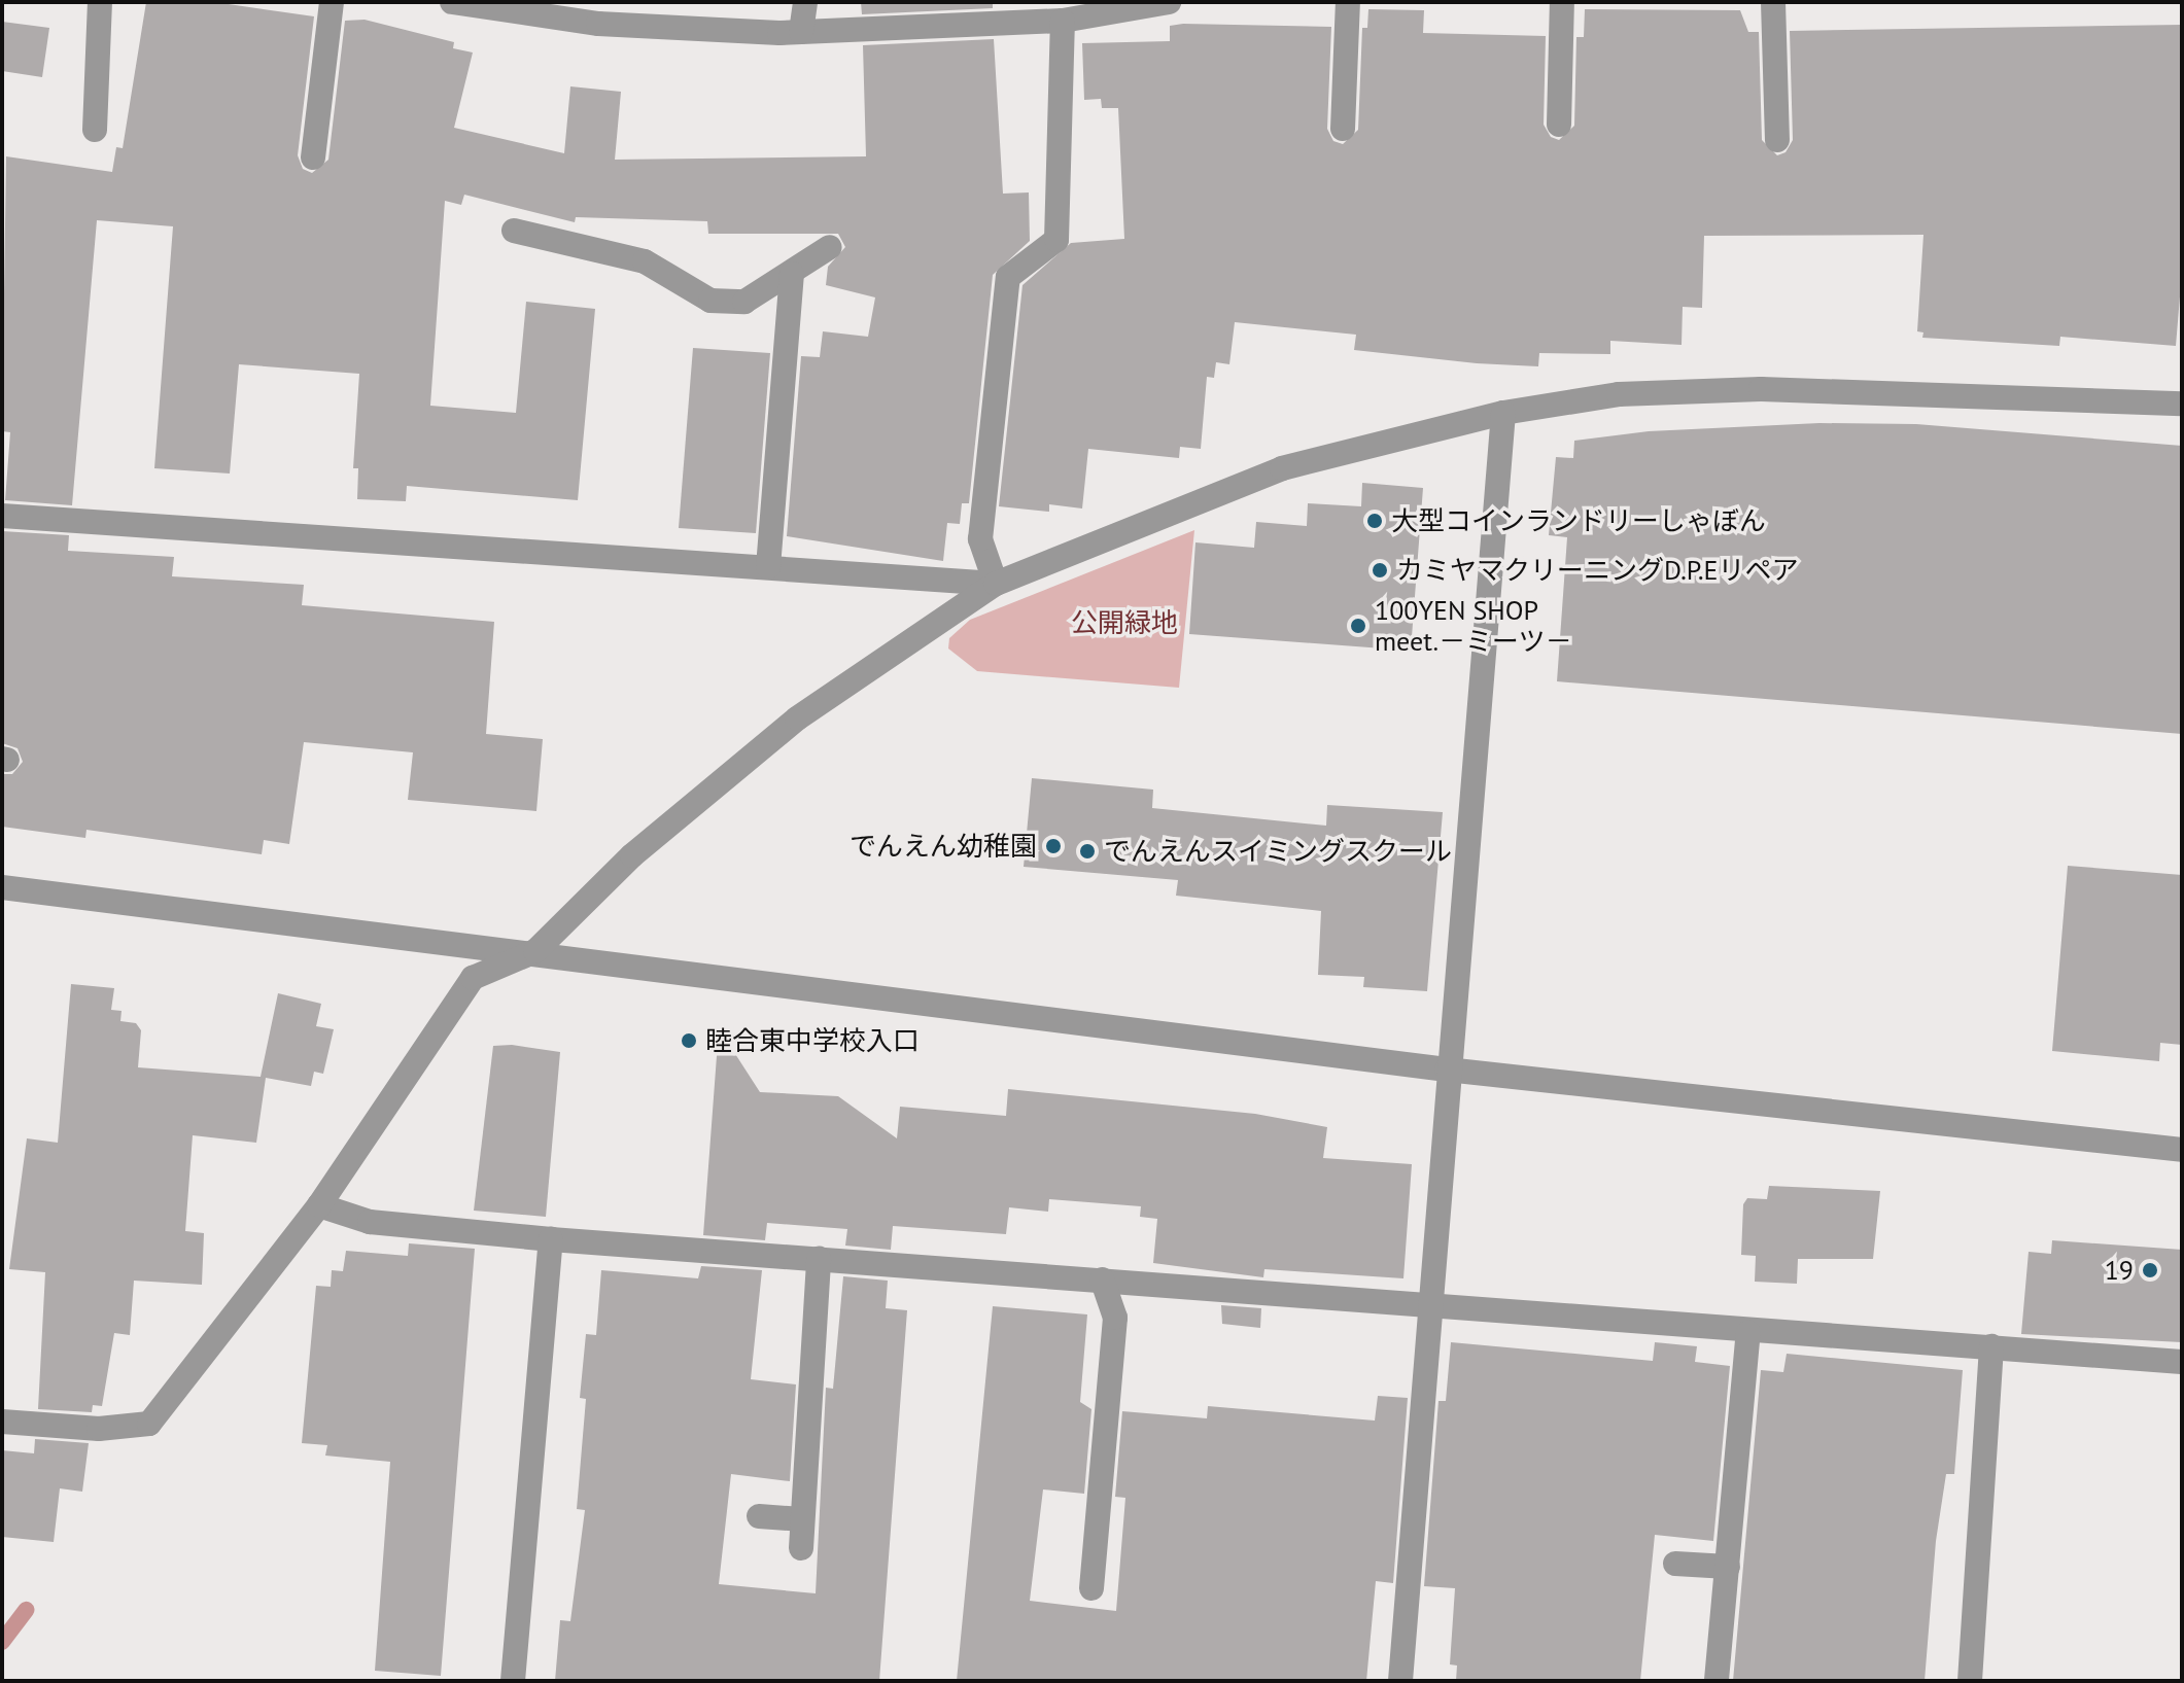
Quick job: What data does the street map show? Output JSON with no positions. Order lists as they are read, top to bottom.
{
  "parks": ["公開緑地"],
  "places": [
    "大型コインランドリーしゃぼん",
    "カミヤマクリーニングD.P.Eリペア",
    "100YEN SHOP meet.－ミーツ－",
    "でんえん幼稚園",
    "でんえんスイミングスクール",
    "睦合東中学校入口",
    "19"
  ]
}
